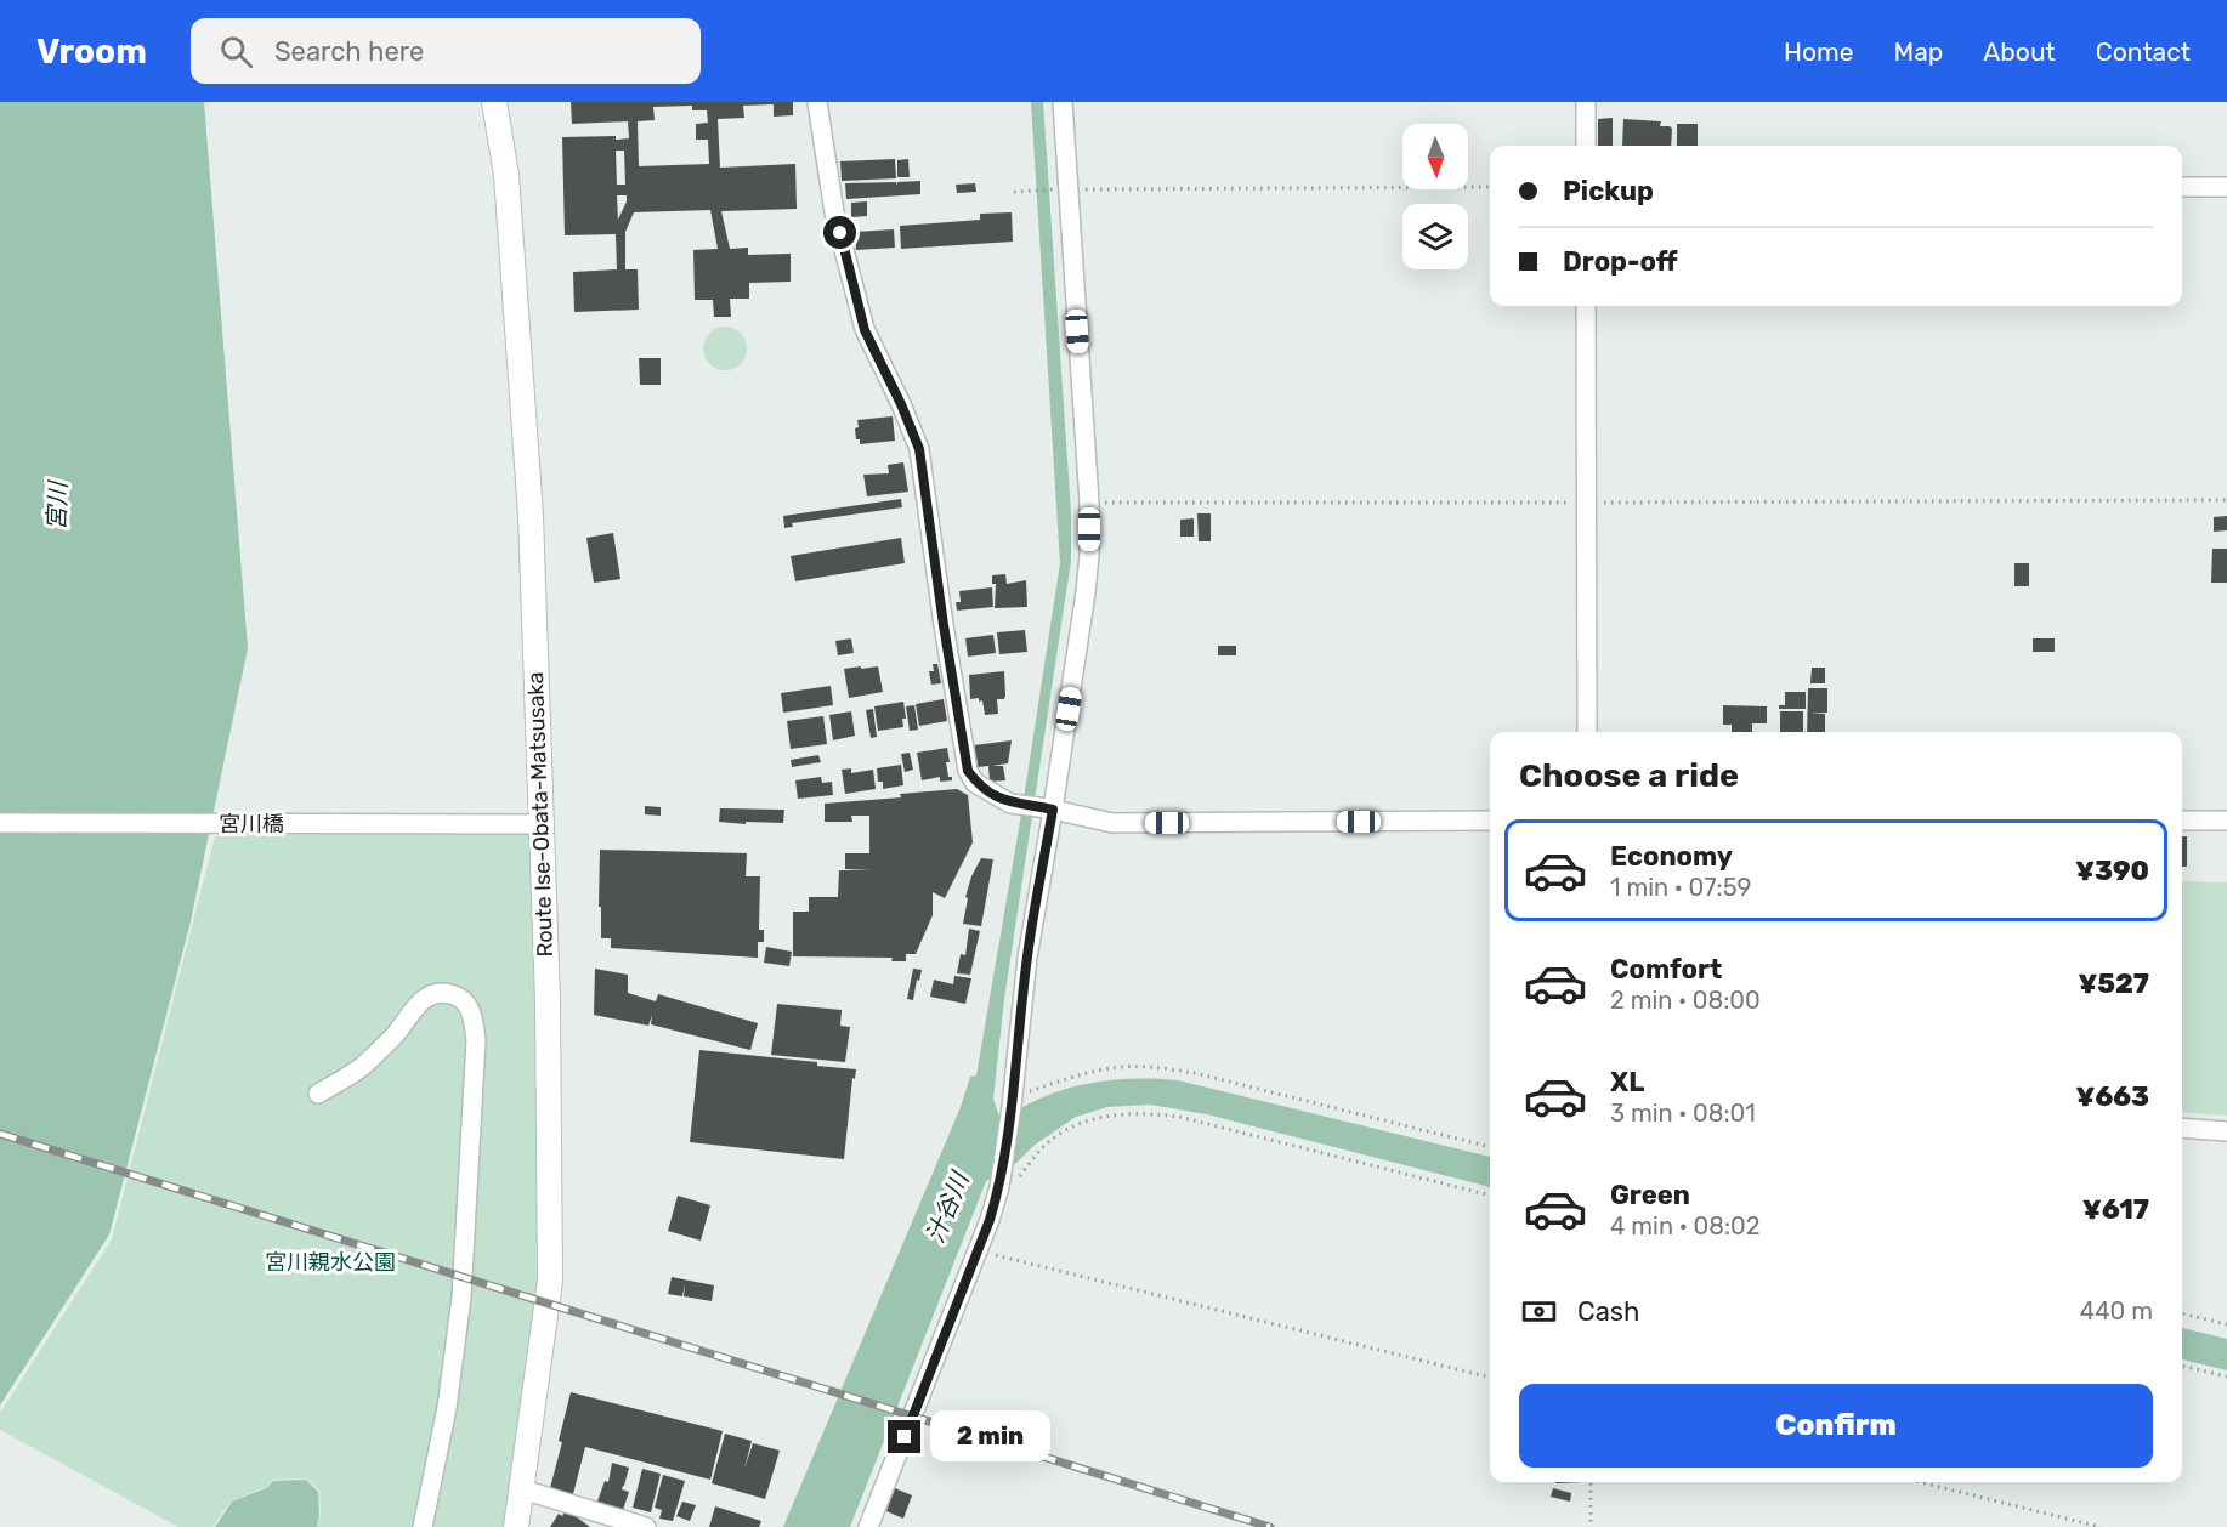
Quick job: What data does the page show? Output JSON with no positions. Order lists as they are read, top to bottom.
{
  "streets": {
    "main road": ["Route Ise-Obata-Matsusaka"],
    "street": ["宮川橋"]
  },
  "crossings": [
    ["Route Ise-Obata-Matsusaka", "宮川橋"]
  ],
  "water": ["宮川", "汁谷川"],
  "parks": ["宮川親水公園"],
  "north": "bottom",
  "page": {
    "header": "Vroom",
    "search": "Search here",
    "nav": [
      "Home",
      "Map",
      "About",
      "Contact"
    ],
    "banner": ["Pickup", "Drop-off"],
    "heading": "Choose a ride",
    "list": [
      {
        "name": "Economy",
        "note": "1 min · 07:59",
        "value": "¥390"
      },
      {
        "name": "Comfort",
        "note": "2 min · 08:00",
        "value": "¥527"
      },
      {
        "name": "XL",
        "note": "3 min · 08:01",
        "value": "¥663"
      },
      {
        "name": "Green",
        "note": "4 min · 08:02",
        "value": "¥617"
      }
    ],
    "pay": ["Cash", "440 m"],
    "buttons": "Confirm",
    "bubble": "2 min"
  }
}
